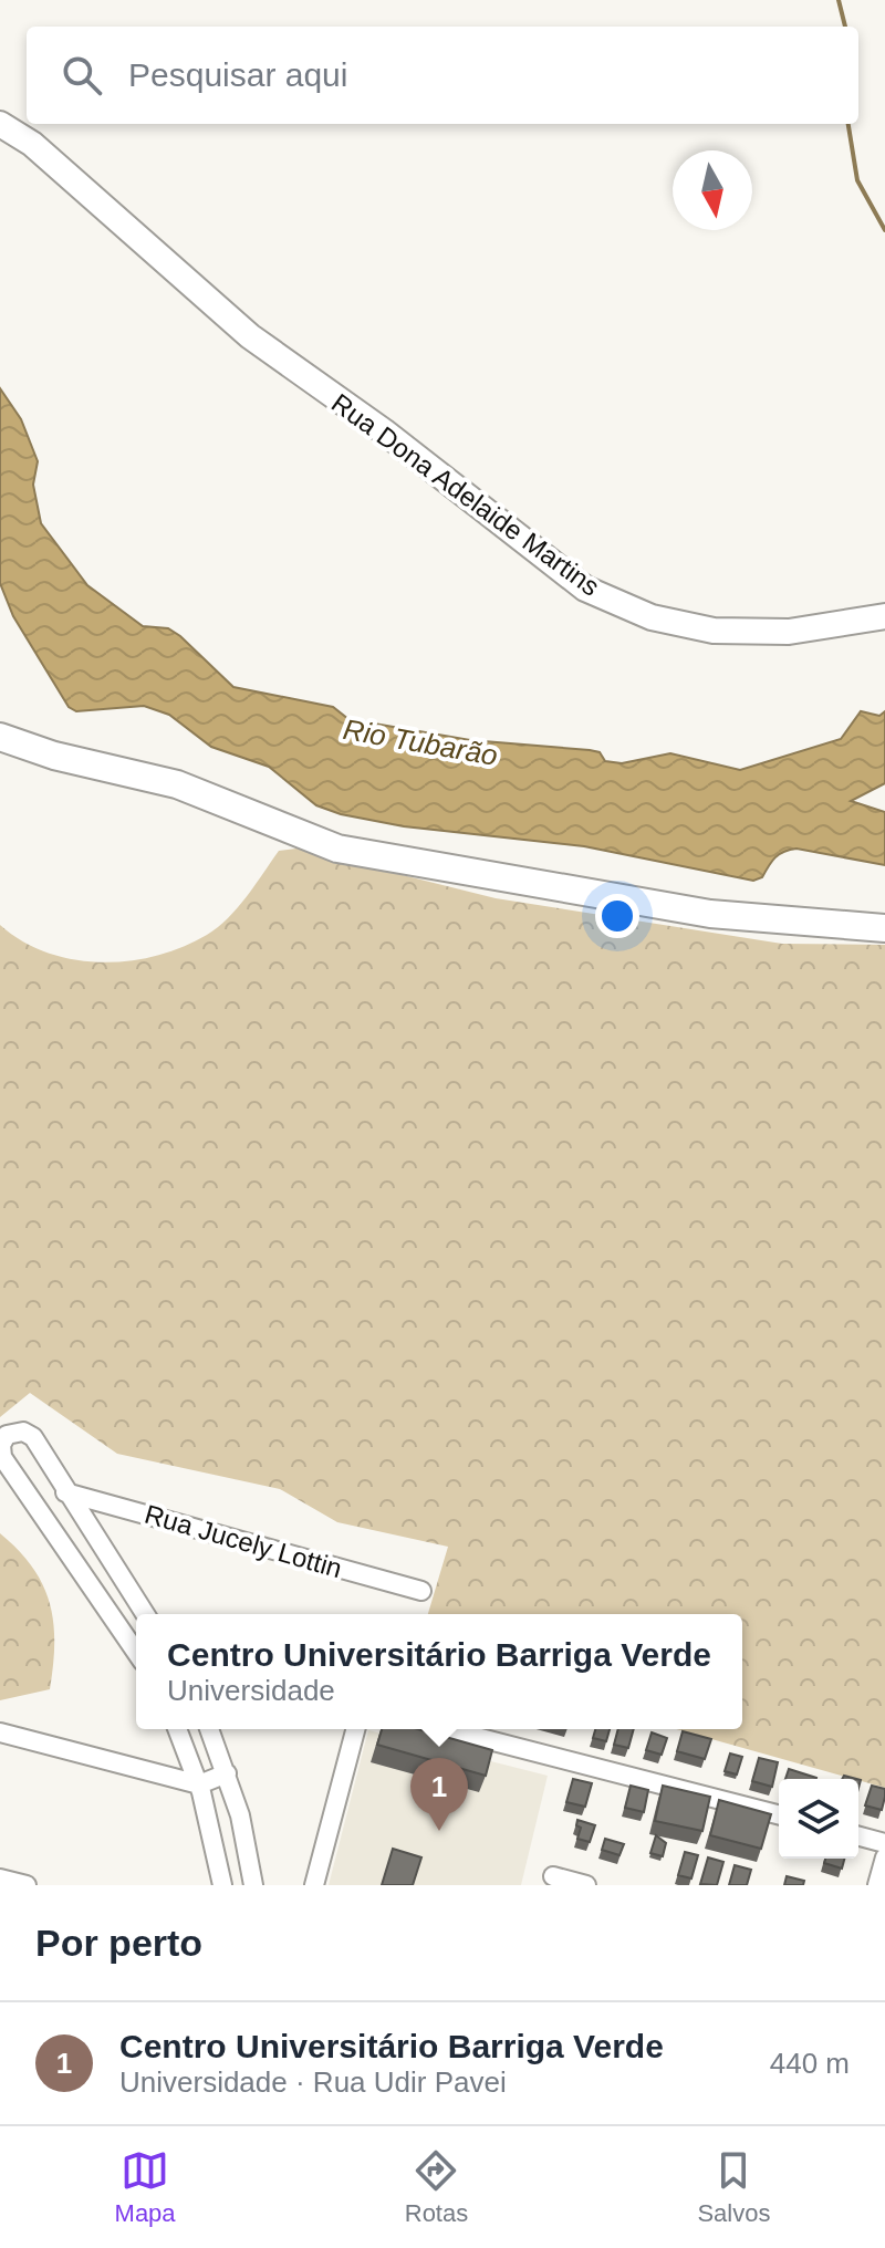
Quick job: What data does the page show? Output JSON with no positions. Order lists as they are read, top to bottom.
{
  "streets": {
    "street": ["Rua Dona Adelaide Martins", "Rua Jucely Lottin"]
  },
  "water": ["Rio Tubarão"],
  "north": "bottom",
  "page": {
    "search": "Pesquisar aqui",
    "popup": ["Centro Universitário Barriga Verde", "Universidade"],
    "pins": "1",
    "heading": "Por perto",
    "list": [
      {
        "mark": "1",
        "name": "Centro Universitário Barriga Verde",
        "note": "Universidade · Rua Udir Pavei",
        "value": "440 m"
      }
    ],
    "nav": ["Mapa", "Rotas", "Salvos"]
  }
}
